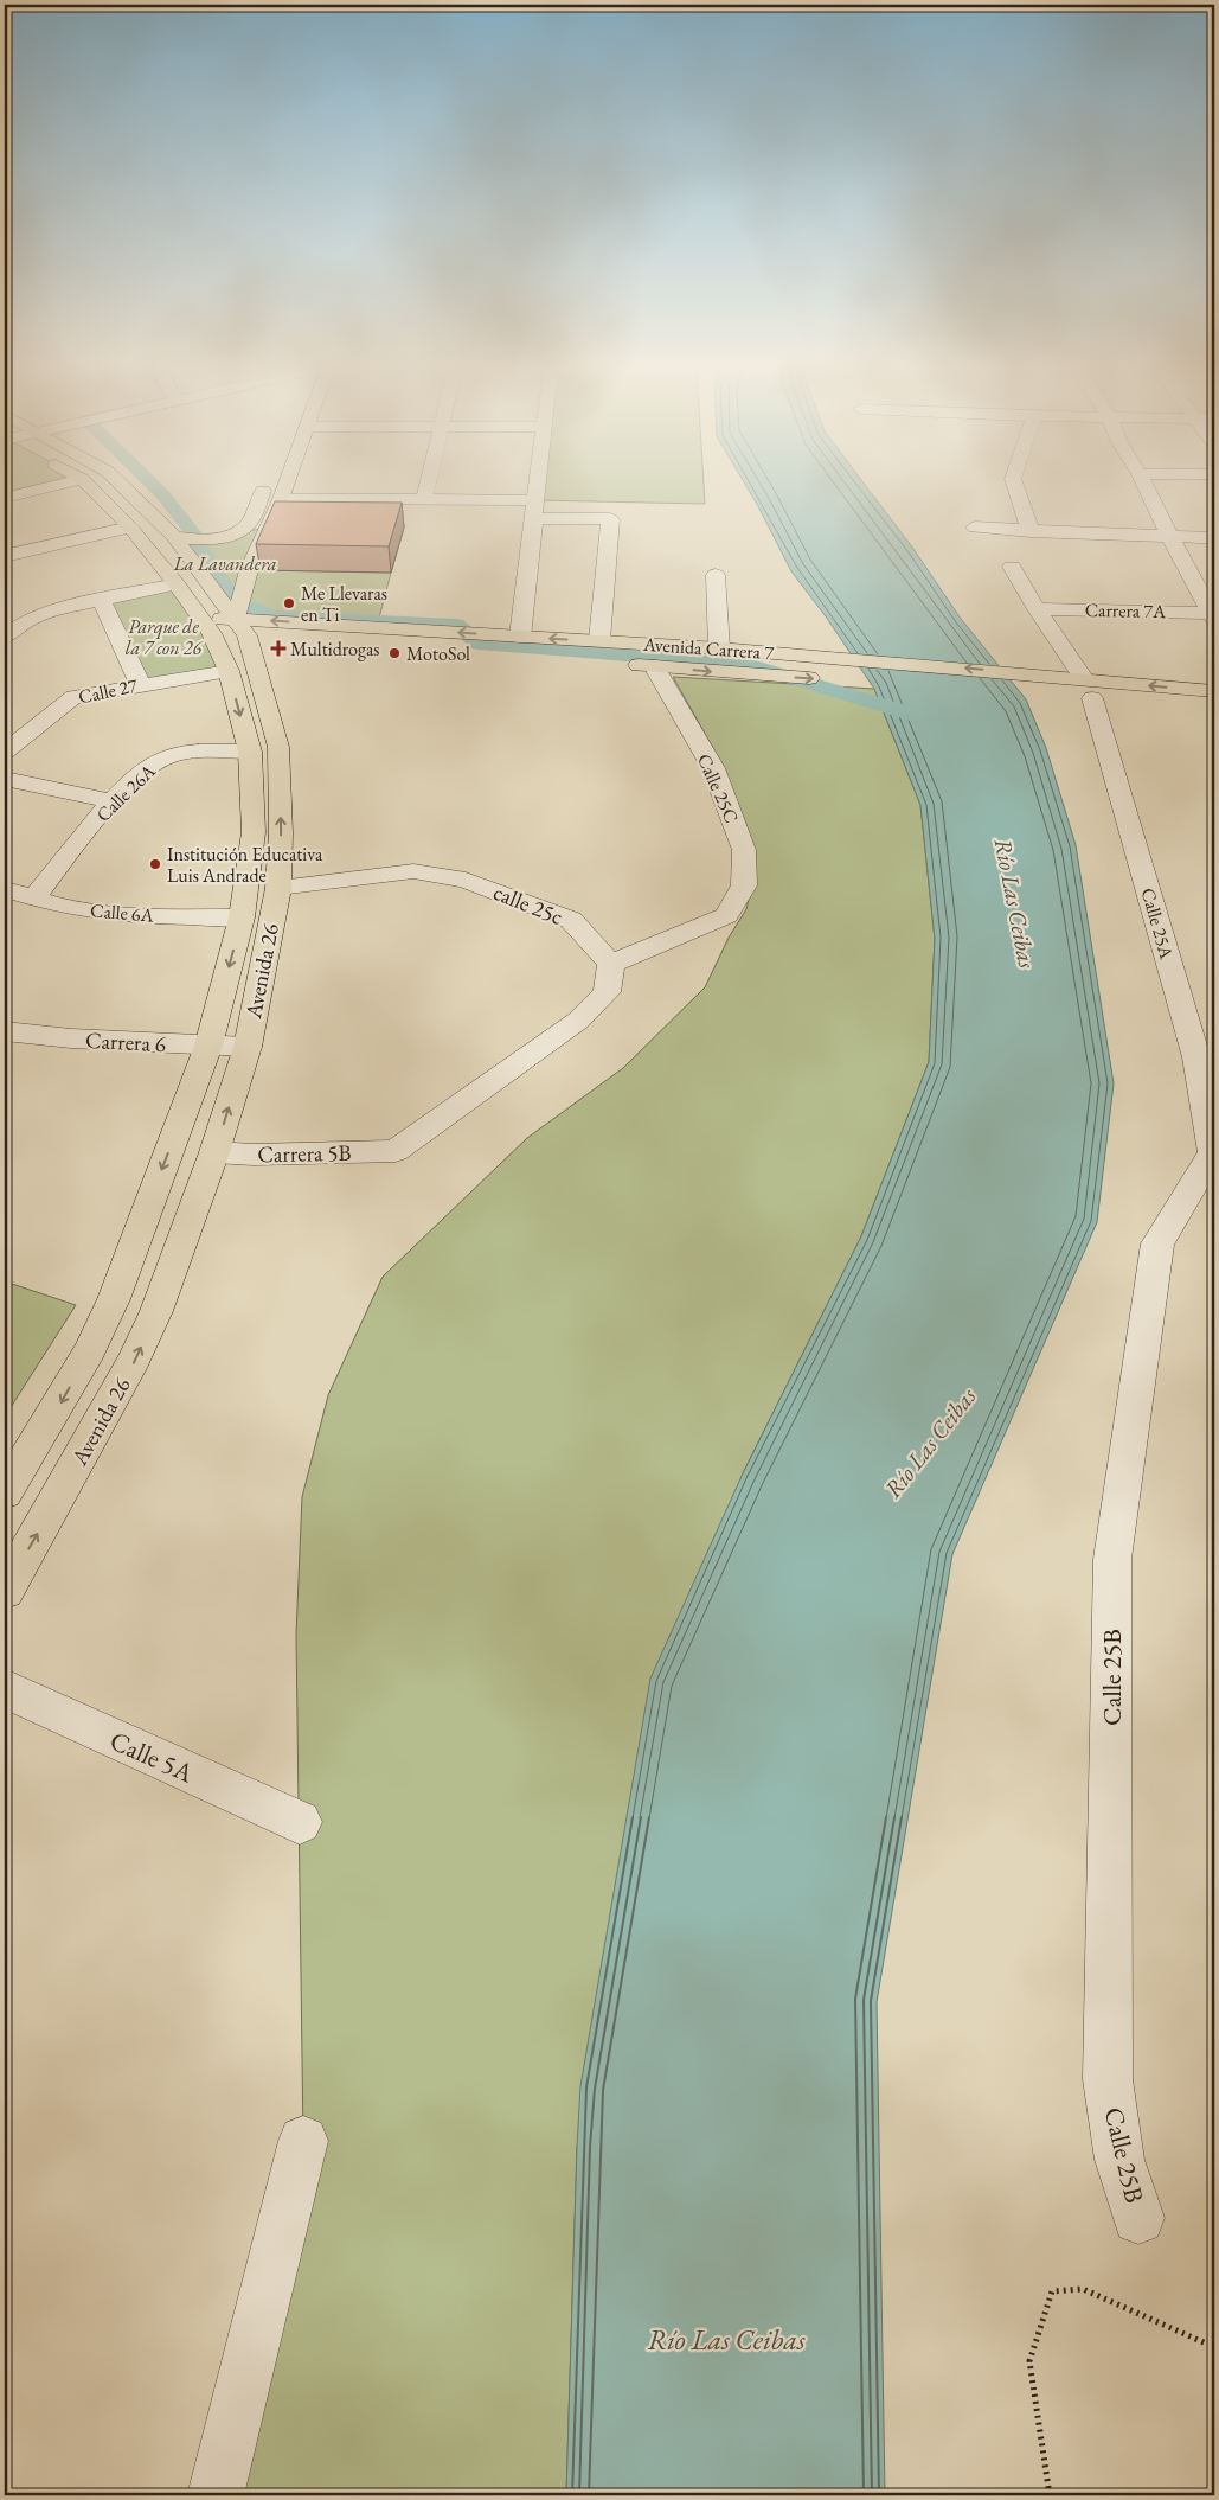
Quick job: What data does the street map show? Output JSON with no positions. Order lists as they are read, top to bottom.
{
  "streets": {
    "main road": ["Avenida Carrera 7", "Avenida 26"],
    "street": [
      "Carrera 7A",
      "Calle 27",
      "Calle 25C",
      "Calle 26A",
      "calle 25c",
      "Calle 6A",
      "Calle 25A",
      "Carrera 6",
      "Carrera 5B",
      "Calle 25B",
      "Calle 5A"
    ]
  },
  "crossings": [
    ["Carrera 7A", "Calle 25A"],
    ["Avenida Carrera 7", "Calle 25C"],
    ["Avenida Carrera 7", "Calle 25A"],
    ["Avenida Carrera 7", "Avenida 26"],
    ["Calle 27", "Avenida 26"],
    ["Calle 25C", "calle 25c"],
    ["Calle 25C", "Carrera 5B"],
    ["Calle 26A", "Calle 6A"],
    ["Calle 26A", "Avenida 26"],
    ["calle 25c", "Avenida 26"],
    ["calle 25c", "Carrera 5B"],
    ["Calle 6A", "Avenida 26"],
    ["Calle 25A", "Calle 25B"],
    ["Avenida 26", "Carrera 6"],
    ["Avenida 26", "Carrera 5B"]
  ],
  "water": ["Río Las Ceibas"],
  "parks": ["La Lavandera", "Parque de la 7 con 26"],
  "places": {
    "other": ["Me Llevaras en Ti", "MotoSol", "Institución Educativa Luis Andrade"],
    "health": ["Multidrogas"]
  }
}
